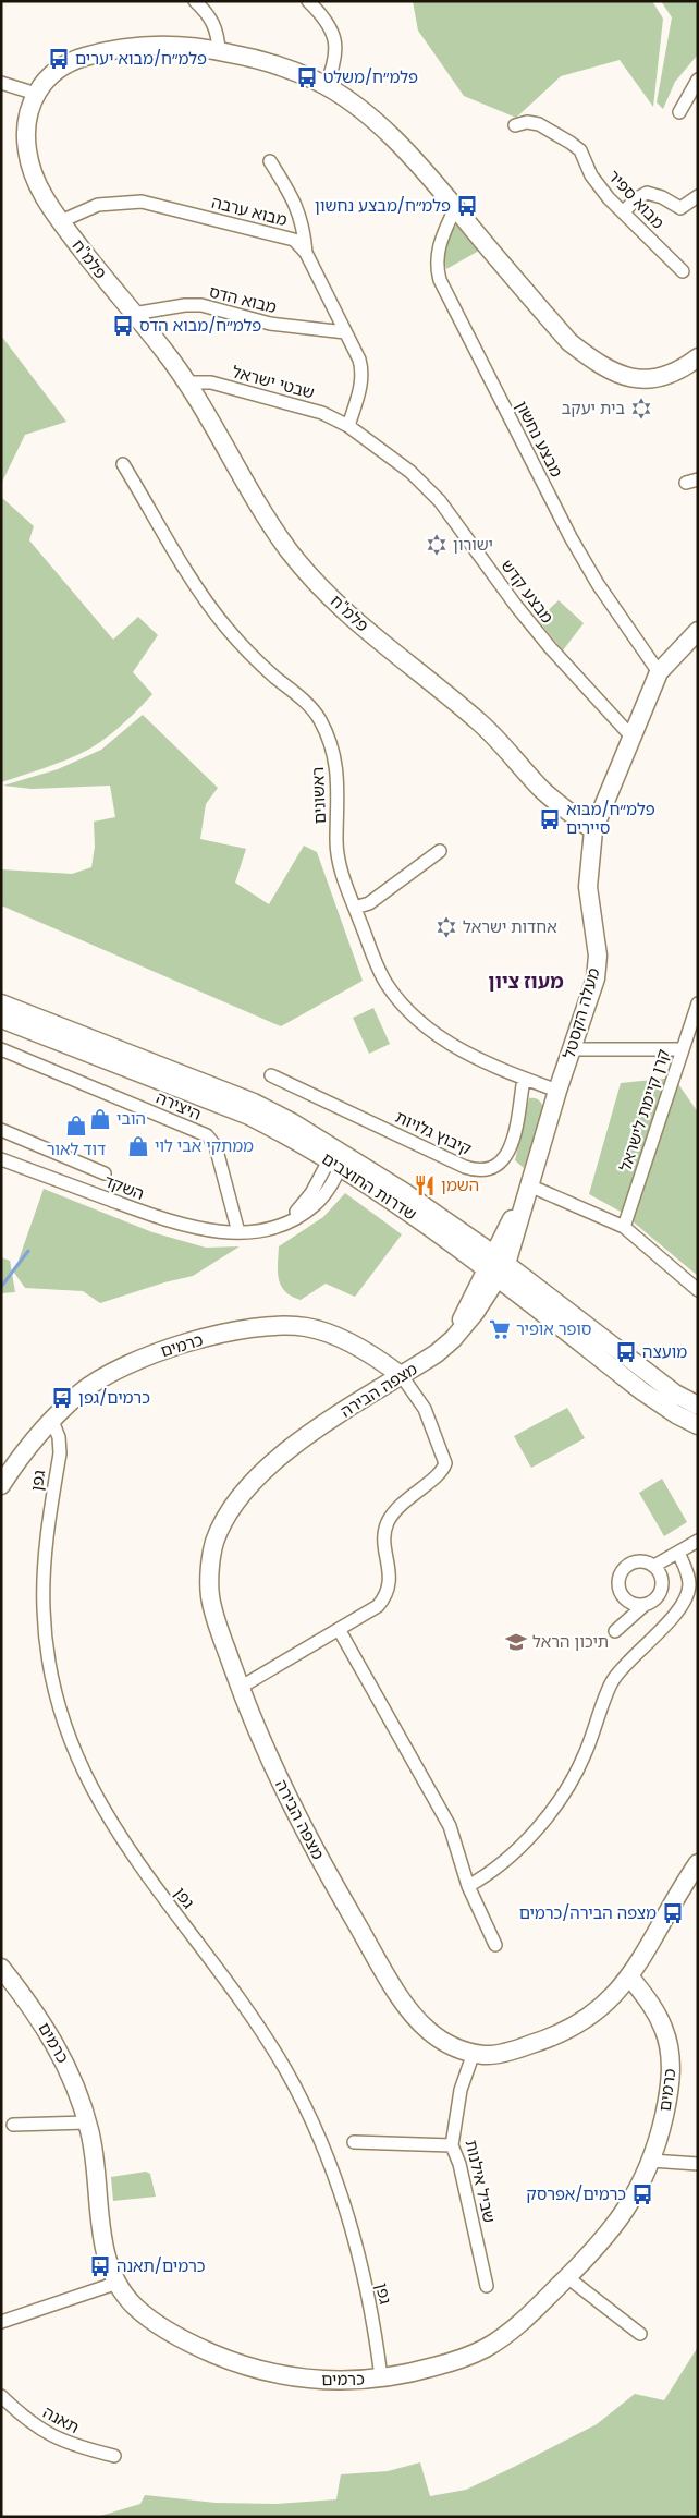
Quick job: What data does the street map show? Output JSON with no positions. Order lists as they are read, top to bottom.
{
  "streets": {
    "street": [
      "מבוא ספיר",
      "מבוא ערבה",
      "פלמ\"ח",
      "מבוא הדס",
      "שבטי ישראל",
      "מבצע נחשון",
      "מבצע קדש",
      "ראשונים",
      "מעלה הקסטל",
      "היצירה",
      "קרן קיימת לישראל",
      "קיבוץ גלויות",
      "שדרות החוצבים",
      "השקד",
      "כרמים",
      "מצפה הבירה",
      "גפן",
      "שביל אילנות",
      "תאנה"
    ]
  },
  "crossings": [
    ["מבוא ערבה", "פלמ\"ח"],
    ["מבוא ערבה", "מבוא הדס"],
    ["מבוא ערבה", "שבטי ישראל"],
    ["מבוא ערבה", "מבצע קדש"],
    ["פלמ\"ח", "מבוא הדס"],
    ["פלמ\"ח", "שבטי ישראל"],
    ["פלמ\"ח", "מבצע נחשון"],
    ["פלמ\"ח", "מעלה הקסטל"],
    ["שבטי ישראל", "מבצע קדש"],
    ["ראשונים", "מעלה הקסטל"],
    ["ראשונים", "קיבוץ גלויות"],
    ["מעלה הקסטל", "שדרות החוצבים"],
    ["מעלה הקסטל", "מצפה הבירה"],
    ["היצירה", "השקד"],
    ["שדרות החוצבים", "מצפה הבירה"],
    ["כרמים", "מצפה הבירה"],
    ["כרמים", "גפן"],
    ["מצפה הבירה", "שביל אילנות"]
  ],
  "districts": ["מעוז ציון"],
  "places": {
    "bus stop": [
      "פלמ״ח/מבוא יערים",
      "פלמ״ח/משלט",
      "פלמ״ח/מבצע נחשון",
      "פלמ״ח/מבוא הדס",
      "פלמ״ח/מבוא סיירים",
      "מועצה",
      "כרמים/גפן",
      "מצפה הבירה/כרמים",
      "כרמים/אפרסק",
      "כרמים/תאנה"
    ],
    "synagogue": ["בית יעקב", "ישורון", "אחדות ישראל"],
    "shop": ["הובי", "דוד לאור", "ממתקי אבי לוי"],
    "restaurant": ["השמן"],
    "supermarket": ["סופר אופיר"],
    "school or university": ["תיכון הראל"]
  }
}
